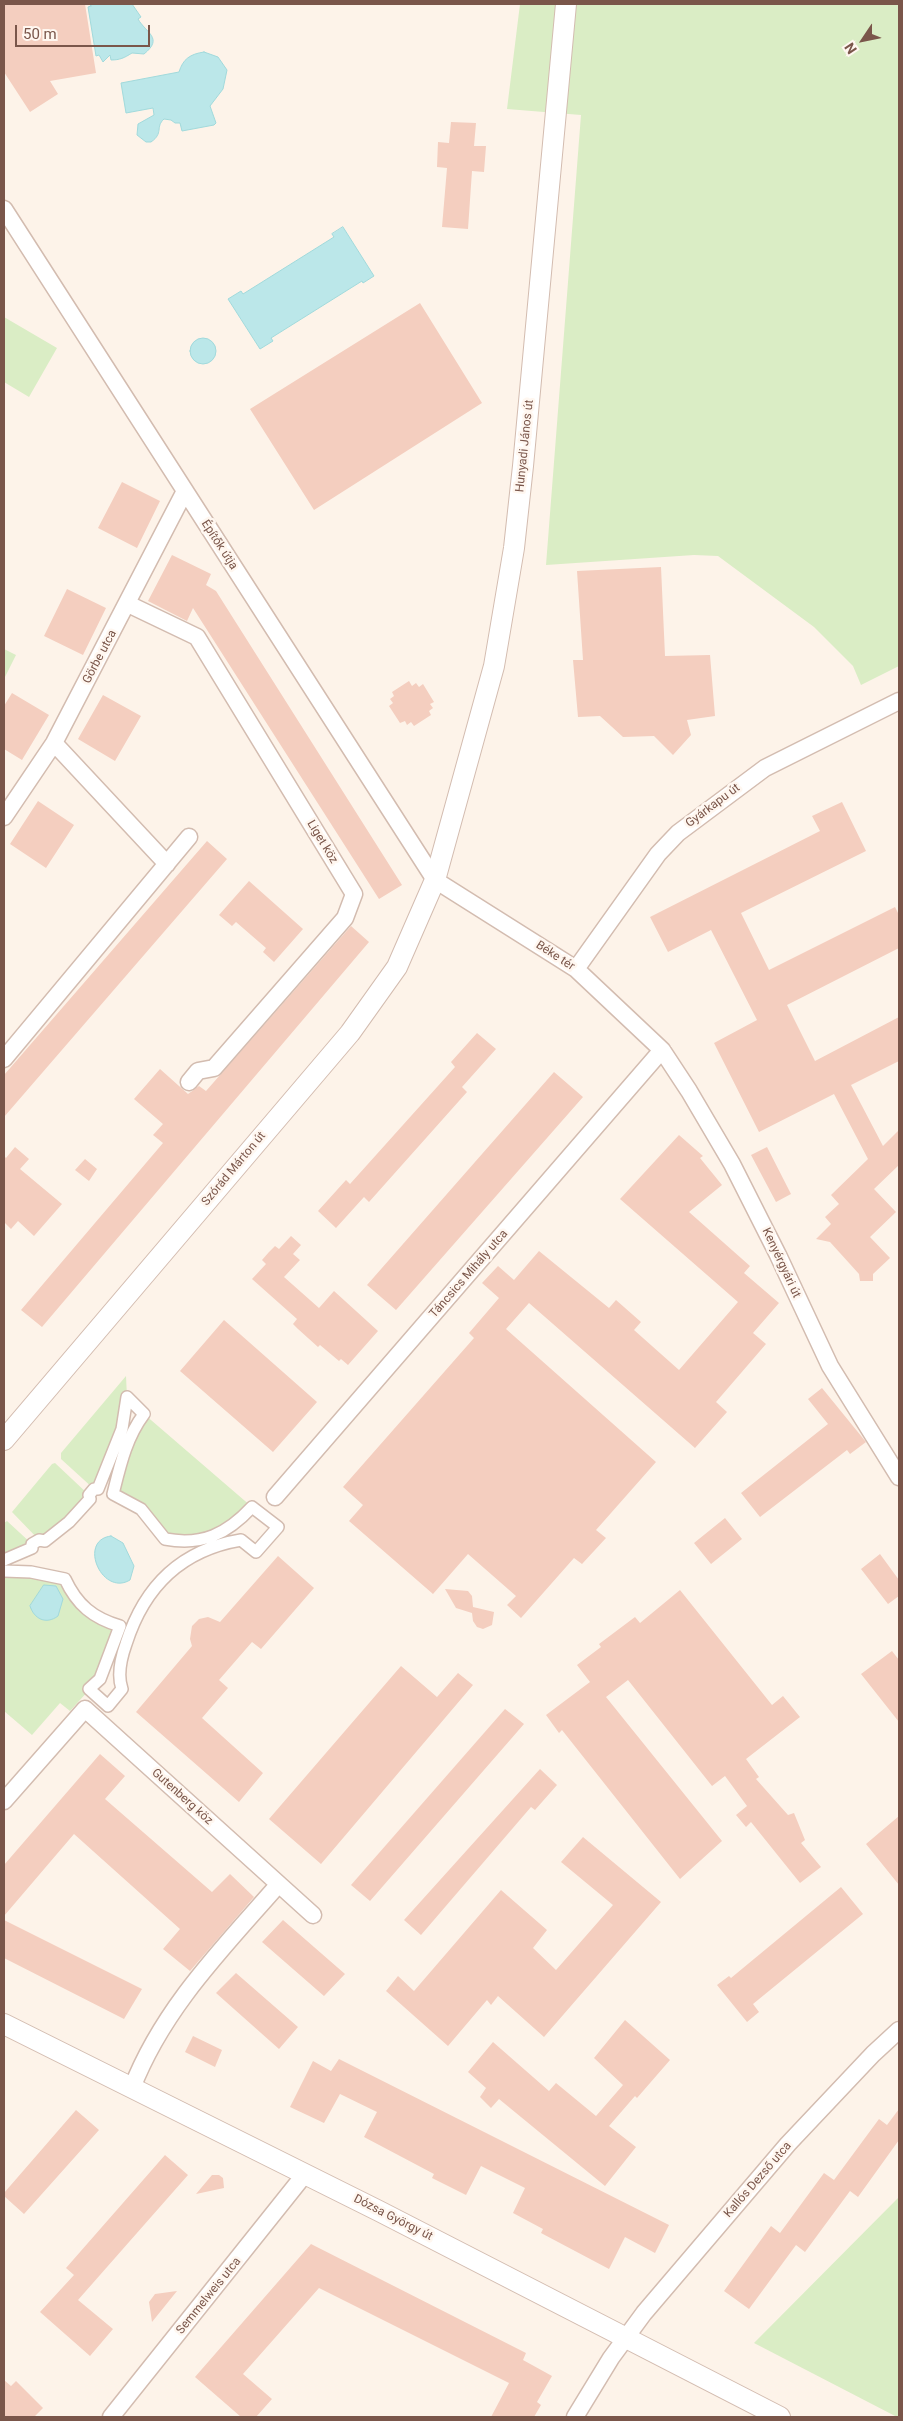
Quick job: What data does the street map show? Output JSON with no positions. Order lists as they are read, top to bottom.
{
  "streets": {
    "street": [
      "Hunyadi János út",
      "Építők útja",
      "Görbe utca",
      "Gyárkapu út",
      "Liget köz",
      "Béke tér",
      "Szórád Márton út",
      "Kenyérgyári út",
      "Táncsics Mihály utca",
      "Gutenberg köz",
      "Kallós Dezső utca",
      "Dózsa György út",
      "Semmelweis utca"
    ]
  },
  "crossings": [
    ["Hunyadi János út", "Építők útja"],
    ["Hunyadi János út", "Béke tér"],
    ["Hunyadi János út", "Szórád Márton út"],
    ["Építők útja", "Görbe utca"],
    ["Építők útja", "Béke tér"],
    ["Építők útja", "Szórád Márton út"],
    ["Görbe utca", "Liget köz"],
    ["Gyárkapu út", "Béke tér"],
    ["Béke tér", "Szórád Márton út"],
    ["Béke tér", "Kenyérgyári út"],
    ["Béke tér", "Táncsics Mihály utca"],
    ["Kenyérgyári út", "Táncsics Mihály utca"],
    ["Kallós Dezső utca", "Dózsa György út"],
    ["Dózsa György út", "Semmelweis utca"]
  ],
  "scale_bar": "50 m",
  "north": "bottom left"
}
